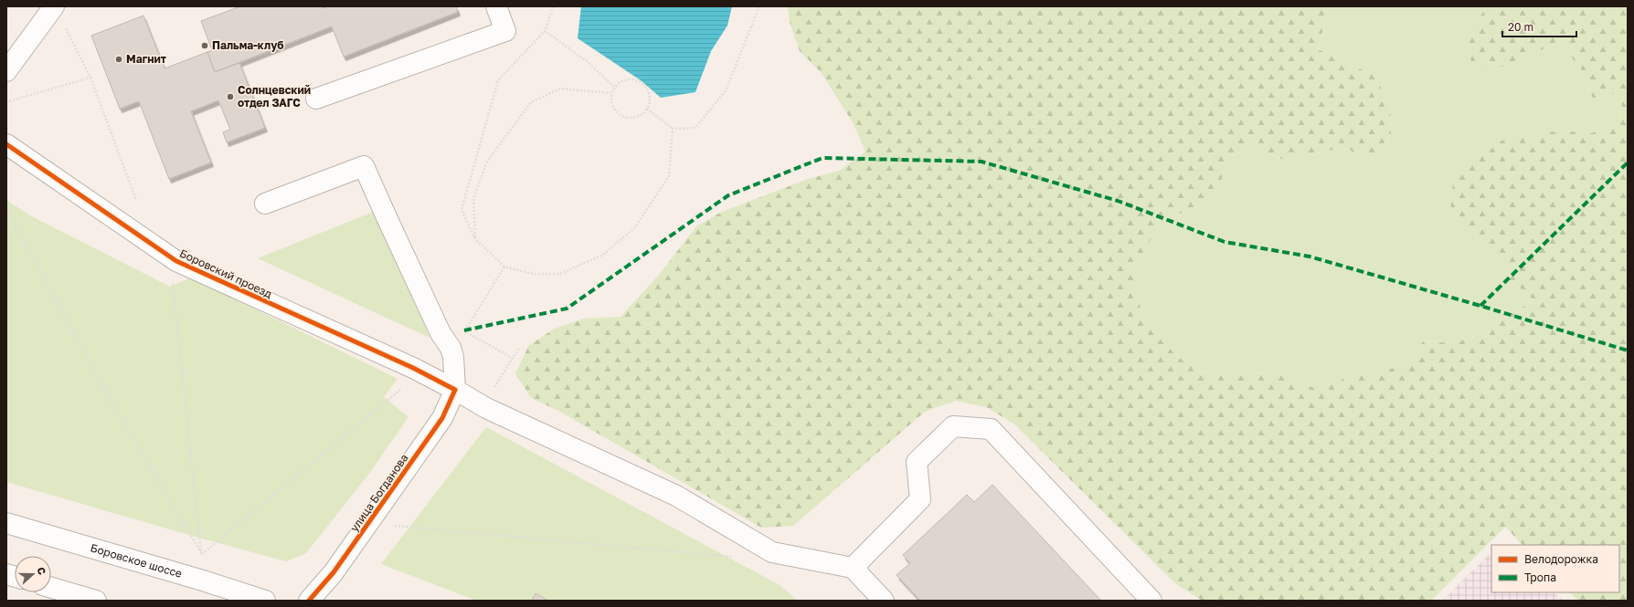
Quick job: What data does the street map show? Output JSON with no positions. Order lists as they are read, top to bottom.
{
  "streets": {
    "street": ["Боровский проезд", "улица Богданова", "Боровское шоссе"]
  },
  "crossings": [
    ["Боровский проезд", "улица Богданова"]
  ],
  "places": ["Пальма-клуб", "Магнит", "Солнцевский отдел ЗАГС"],
  "legend": ["Велодорожка", "Тропа"],
  "scale_bar": "20 m",
  "north": "right"
}
